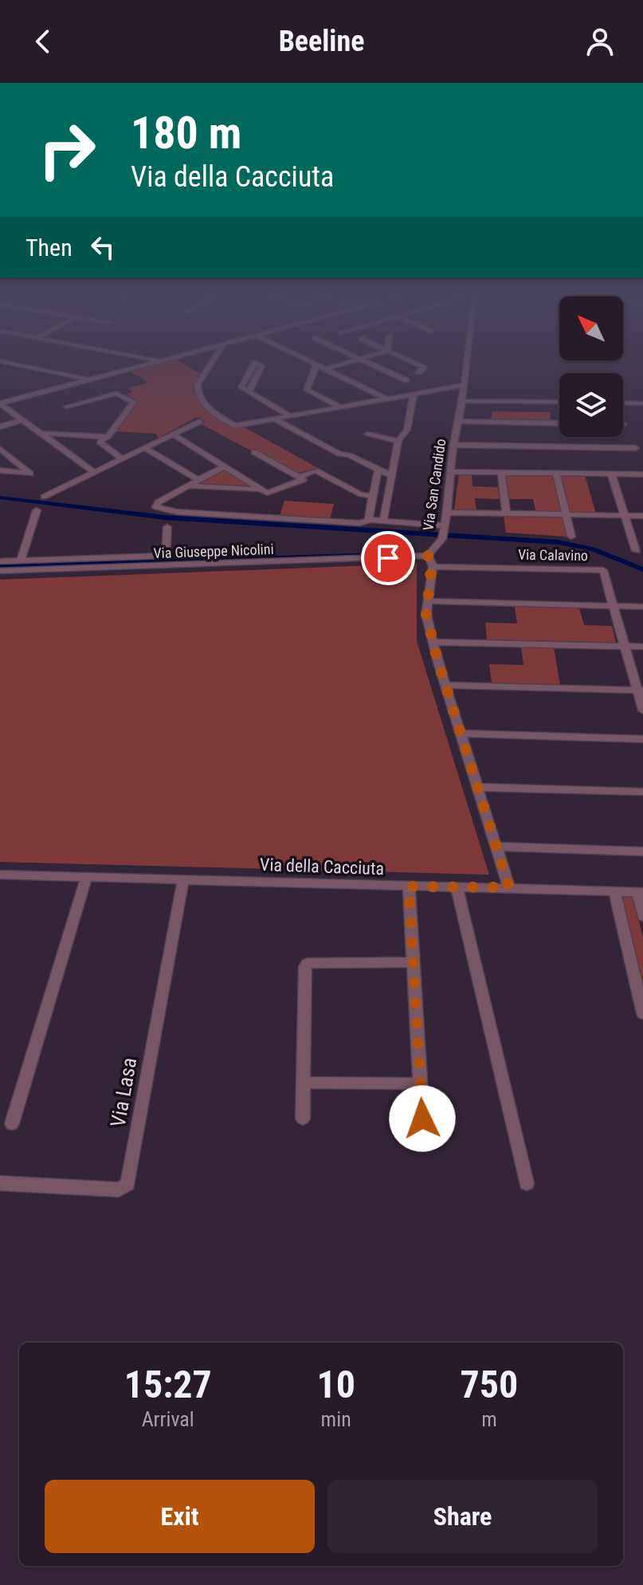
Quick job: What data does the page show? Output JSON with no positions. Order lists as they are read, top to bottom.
{
  "streets": {
    "street": [
      "Via San Candido",
      "Via Giuseppe Nicolini",
      "Via Calavino",
      "Via della Cacciuta",
      "Via Lasa"
    ]
  },
  "crossings": [
    ["Via San Candido", "Via Giuseppe Nicolini"],
    ["Via San Candido", "Via Calavino"],
    ["Via San Candido", "Via della Cacciuta"],
    ["Via della Cacciuta", "Via Lasa"]
  ],
  "north": "top left",
  "page": {
    "header": "Beeline",
    "turn": ["180 m", "Via della Cacciuta"],
    "then": "Then",
    "eta": [
      "15:27",
      "Arrival",
      "10",
      "min",
      "750",
      "m"
    ],
    "buttons": ["Exit", "Share"]
  }
}
